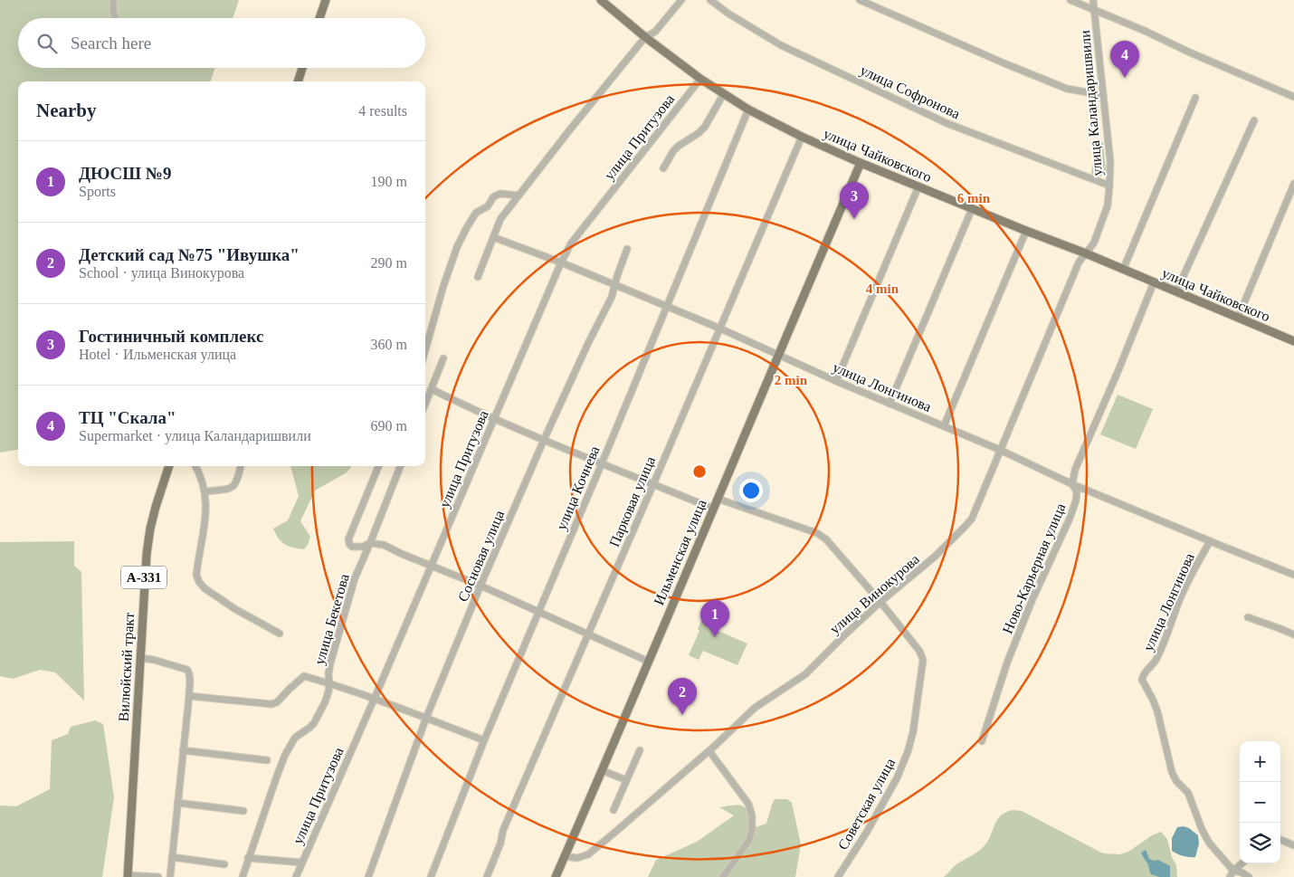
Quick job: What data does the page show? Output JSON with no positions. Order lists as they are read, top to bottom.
{
  "streets": {
    "main road": [
      "улица Чайковского",
      "Ильменская улица",
      "А-331",
      "Вилюйский тракт"
    ],
    "street": [
      "улица Софронова",
      "улица Каландаришвили",
      "улица Притузова",
      "улица Лонгинова",
      "улица Кочнева",
      "Парковая улица",
      "Сосновая улица",
      "Ново-Карьерная улица",
      "улица Винокурова",
      "улица Бекетова",
      "Советская улица"
    ]
  },
  "crossings": [
    ["улица Софронова", "улица Каландаришвили"],
    ["улица Каландаришвили", "улица Чайковского"],
    ["улица Каландаришвили", "улица Винокурова"],
    ["улица Притузова", "улица Чайковского"],
    ["улица Притузова", "улица Лонгинова"],
    ["улица Чайковского", "улица Кочнева"],
    ["улица Чайковского", "Парковая улица"],
    ["улица Чайковского", "Ильменская улица"],
    ["улица Чайковского", "Ново-Карьерная улица"],
    ["улица Чайковского", "улица Винокурова"],
    ["улица Лонгинова", "улица Кочнева"],
    ["улица Лонгинова", "Парковая улица"],
    ["улица Лонгинова", "Ильменская улица"],
    ["улица Лонгинова", "Сосновая улица"],
    ["улица Лонгинова", "Ново-Карьерная улица"],
    ["улица Лонгинова", "улица Винокурова"],
    ["Ильменская улица", "улица Винокурова"],
    ["Ильменская улица", "Советская улица"],
    ["улица Винокурова", "Советская улица"]
  ],
  "page": {
    "search": "Search here",
    "pins": [
      "4",
      "3",
      "1",
      "2"
    ],
    "heading": ["Nearby", "4 results"],
    "list": [
      {
        "mark": "1",
        "name": "ДЮСШ №9",
        "note": "Sports",
        "value": "190 m"
      },
      {
        "mark": "2",
        "name": "Детский сад №75 \"Ивушка\"",
        "note": "School · улица Винокурова",
        "value": "290 m"
      },
      {
        "mark": "3",
        "name": "Гостиничный комплекс",
        "note": "Hotel · Ильменская улица",
        "value": "360 m"
      },
      {
        "mark": "4",
        "name": "ТЦ \"Скала\"",
        "note": "Supermarket · улица Каландаришвили",
        "value": "690 m"
      }
    ],
    "map_buttons": ["+", "−"]
  },
  "rings": ["6 min", "4 min", "2 min"]
}
